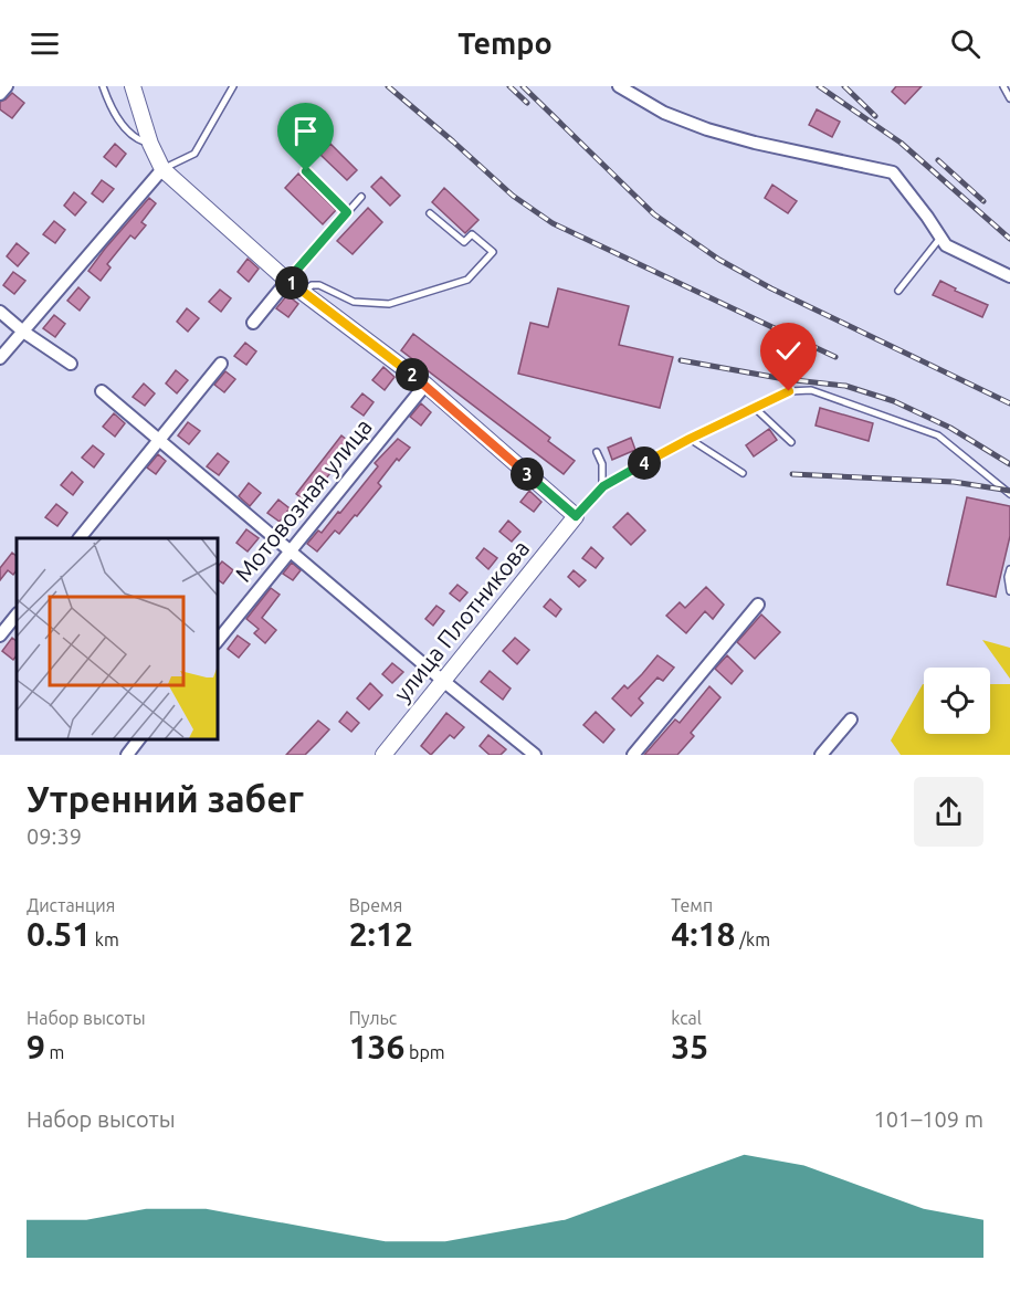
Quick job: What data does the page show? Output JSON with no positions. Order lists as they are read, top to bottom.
{
  "streets": {
    "street": ["Мотовозная улица", "улица Плотникова"]
  },
  "page": {
    "header": "Tempo",
    "pins": [
      "1",
      "2",
      "4",
      "3"
    ],
    "heading": ["Утренний забег", "09:39"],
    "stats": [
      ["Дистанция", "0.51 km"],
      ["Время", "2:12"],
      ["Темп", "4:18 /km"],
      ["Набор высоты", "9 m"],
      ["Пульс", "136 bpm"],
      ["kcal", "35"]
    ],
    "chart": ["Набор высоты", "101–109 m"]
  }
}
